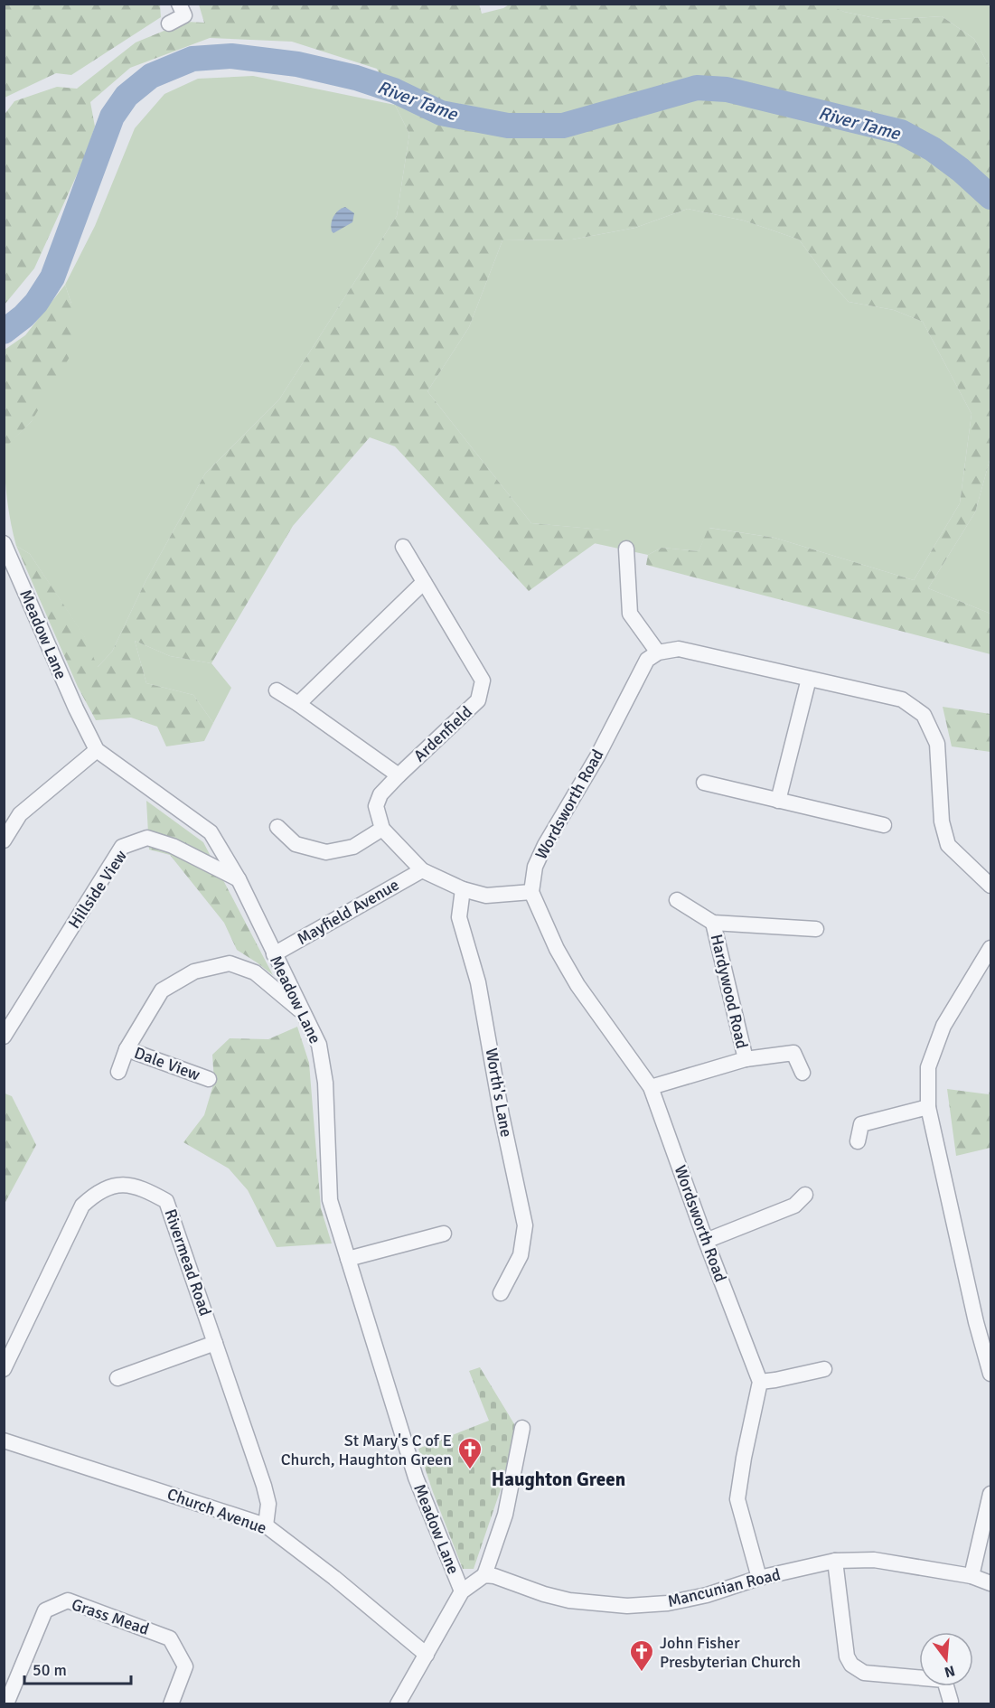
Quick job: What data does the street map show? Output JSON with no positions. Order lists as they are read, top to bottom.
{
  "streets": {
    "street": [
      "Meadow Lane",
      "Ardenfield",
      "Wordsworth Road",
      "Hillside View",
      "Mayfield Avenue",
      "Hardywood Road",
      "Dale View",
      "Worth's Lane",
      "Rivermead Road",
      "Church Avenue",
      "Mancunian Road",
      "Grass Mead"
    ]
  },
  "crossings": [
    ["Meadow Lane", "Hillside View"],
    ["Meadow Lane", "Mayfield Avenue"],
    ["Meadow Lane", "Dale View"],
    ["Rivermead Road", "Church Avenue"]
  ],
  "districts": ["Haughton Green"],
  "water": ["River Tame"],
  "places": {
    "church": ["St Mary's C of E Church, Haughton Green", "John Fisher Presbyterian Church"]
  },
  "scale_bar": "50 m",
  "north": "bottom"
}
